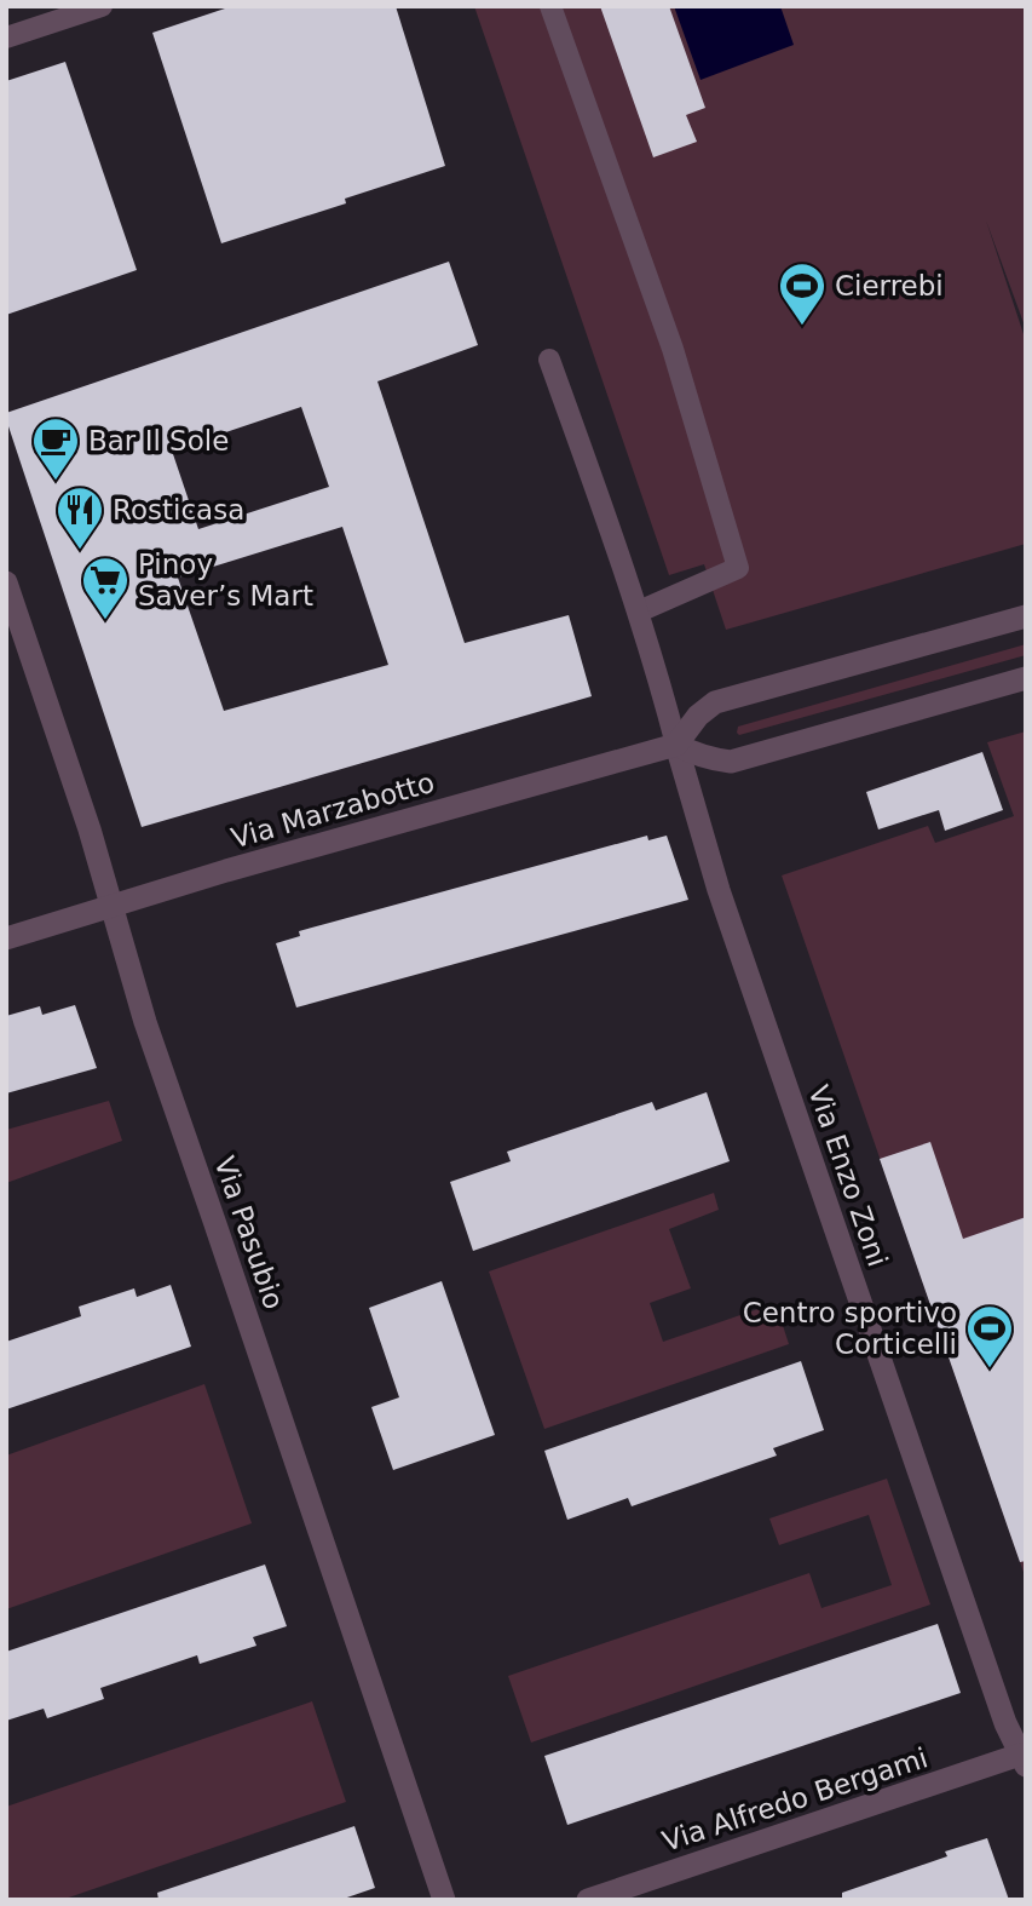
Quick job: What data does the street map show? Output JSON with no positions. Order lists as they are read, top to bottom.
{
  "streets": {
    "street": [
      "Via Marzabotto",
      "Via Enzo Zoni",
      "Via Pasubio",
      "Via Alfredo Bergami"
    ]
  },
  "crossings": [
    ["Via Marzabotto", "Via Enzo Zoni"],
    ["Via Marzabotto", "Via Pasubio"],
    ["Via Enzo Zoni", "Via Alfredo Bergami"]
  ],
  "places": {
    "sports": ["Cierrebi", "Centro sportivo Corticelli"],
    "cafe": ["Bar Il Sole"],
    "restaurant": ["Rosticasa"],
    "supermarket": ["Pinoy Saver’s Mart"]
  }
}
